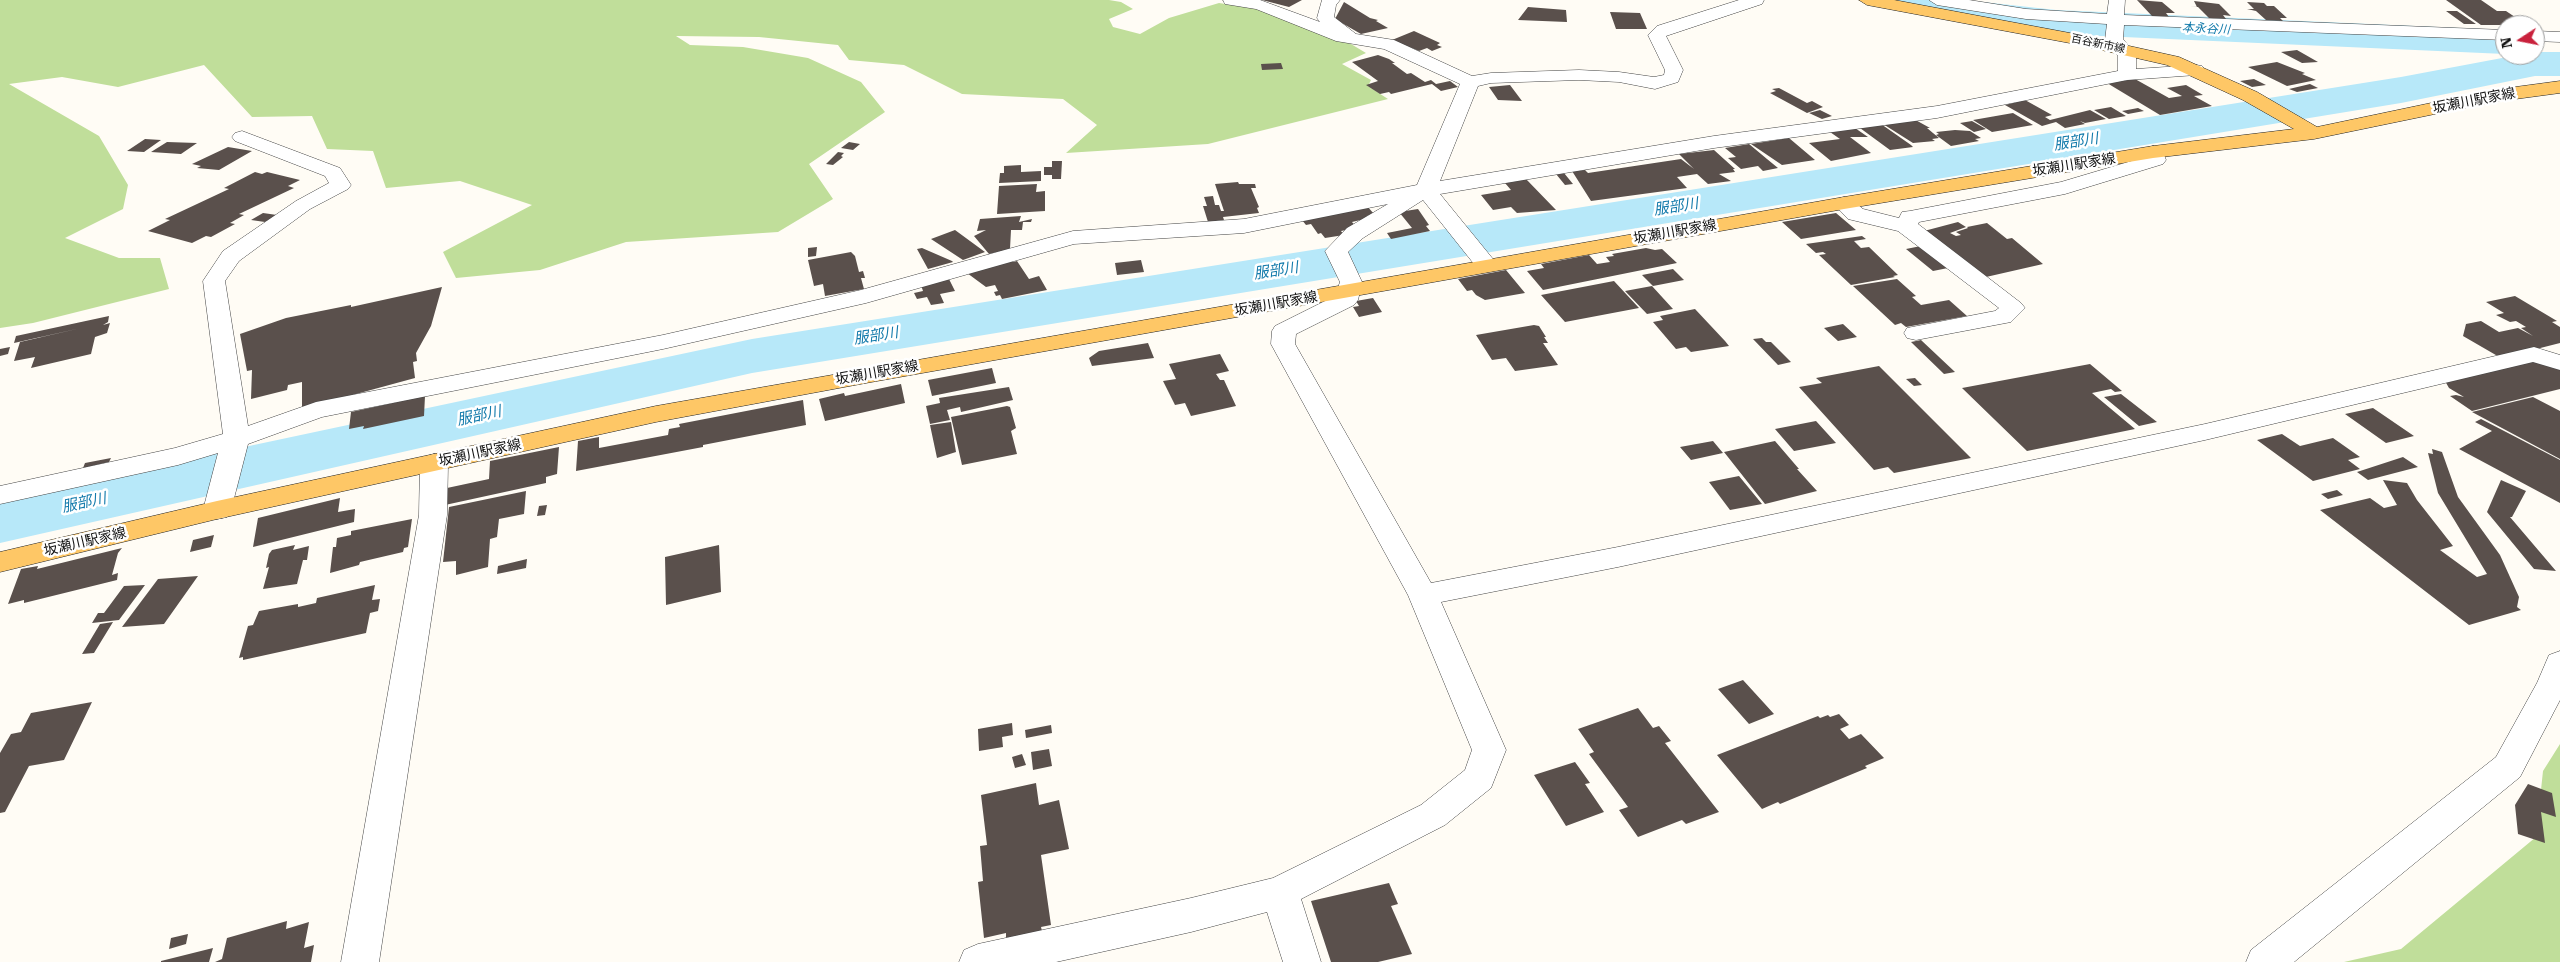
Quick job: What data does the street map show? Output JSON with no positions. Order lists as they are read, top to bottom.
{
  "streets": {
    "main road": ["百谷新市線", "坂瀬川駅家線"]
  },
  "crossings": [
    ["百谷新市線", "坂瀬川駅家線"]
  ],
  "water": ["本永谷川", "服部川"],
  "north": "left"
}
